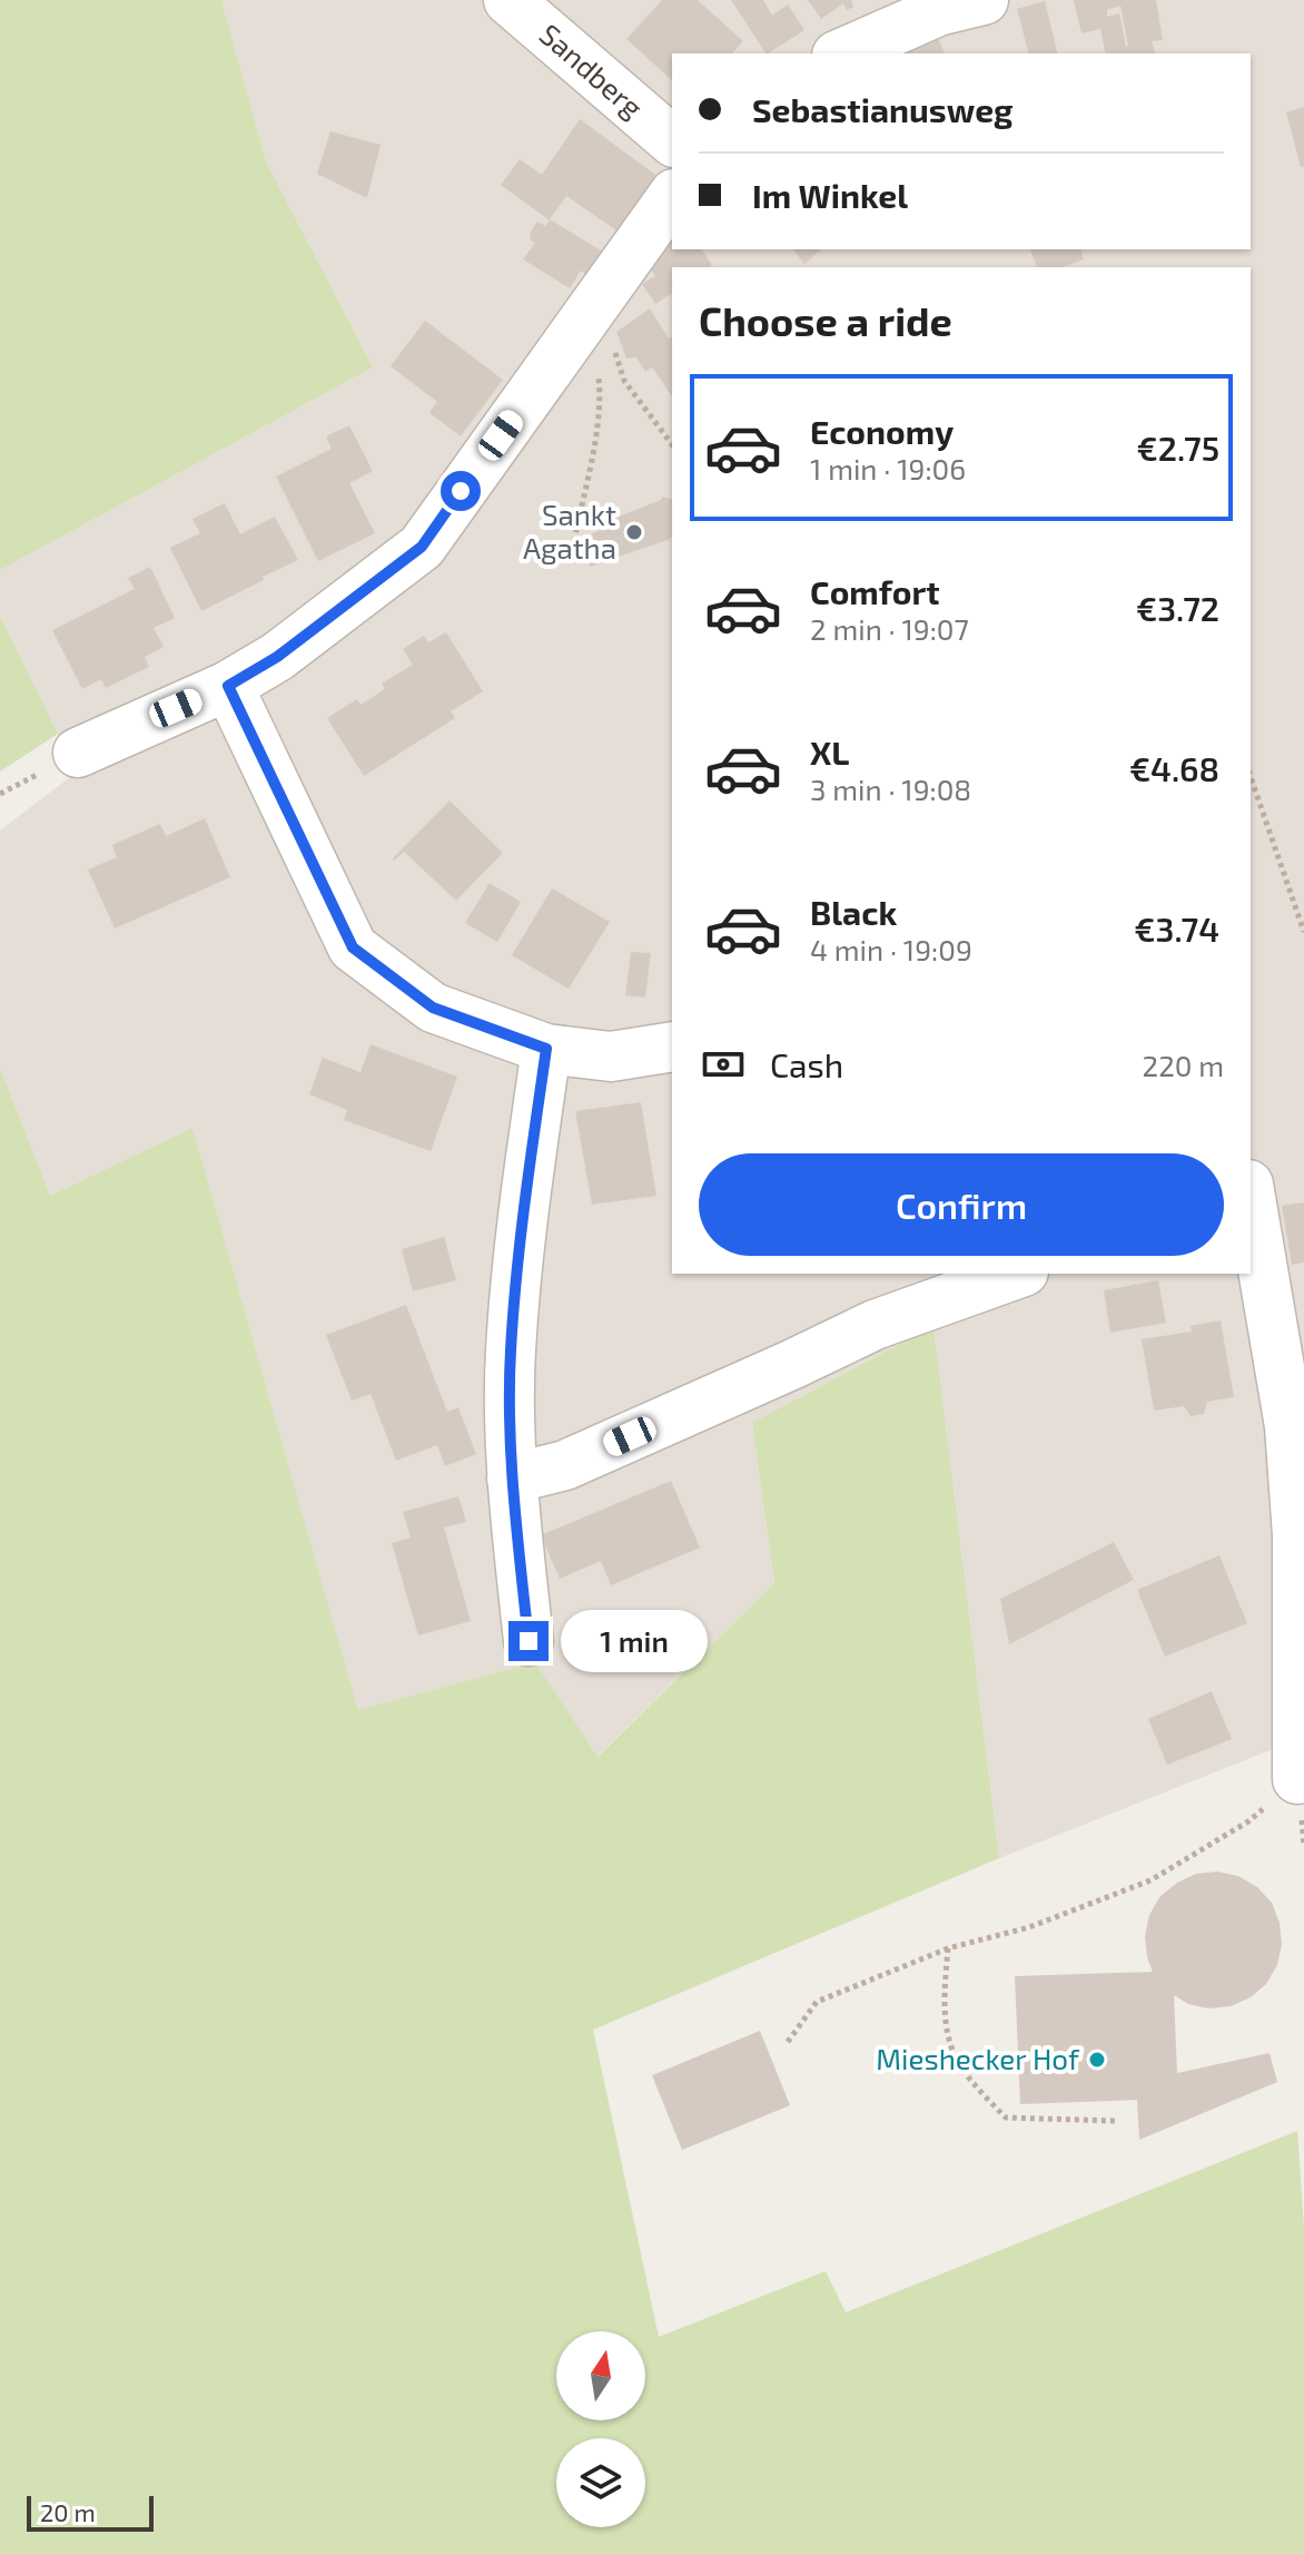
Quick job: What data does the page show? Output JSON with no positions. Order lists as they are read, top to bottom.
{
  "streets": {
    "street": ["Sandberg"]
  },
  "places": ["Sankt Agatha", "Mieshecker Hof"],
  "scale_bar": "20 m",
  "north": "top",
  "page": {
    "banner": ["Sebastianusweg", "Im Winkel"],
    "heading": "Choose a ride",
    "list": [
      {
        "name": "Economy",
        "note": "1 min · 19:06",
        "value": "€2.75"
      },
      {
        "name": "Comfort",
        "note": "2 min · 19:07",
        "value": "€3.72"
      },
      {
        "name": "XL",
        "note": "3 min · 19:08",
        "value": "€4.68"
      },
      {
        "name": "Black",
        "note": "4 min · 19:09",
        "value": "€3.74"
      }
    ],
    "pay": ["Cash", "220 m"],
    "buttons": "Confirm",
    "bubble": "1 min",
    "scale": "20 m"
  }
}
